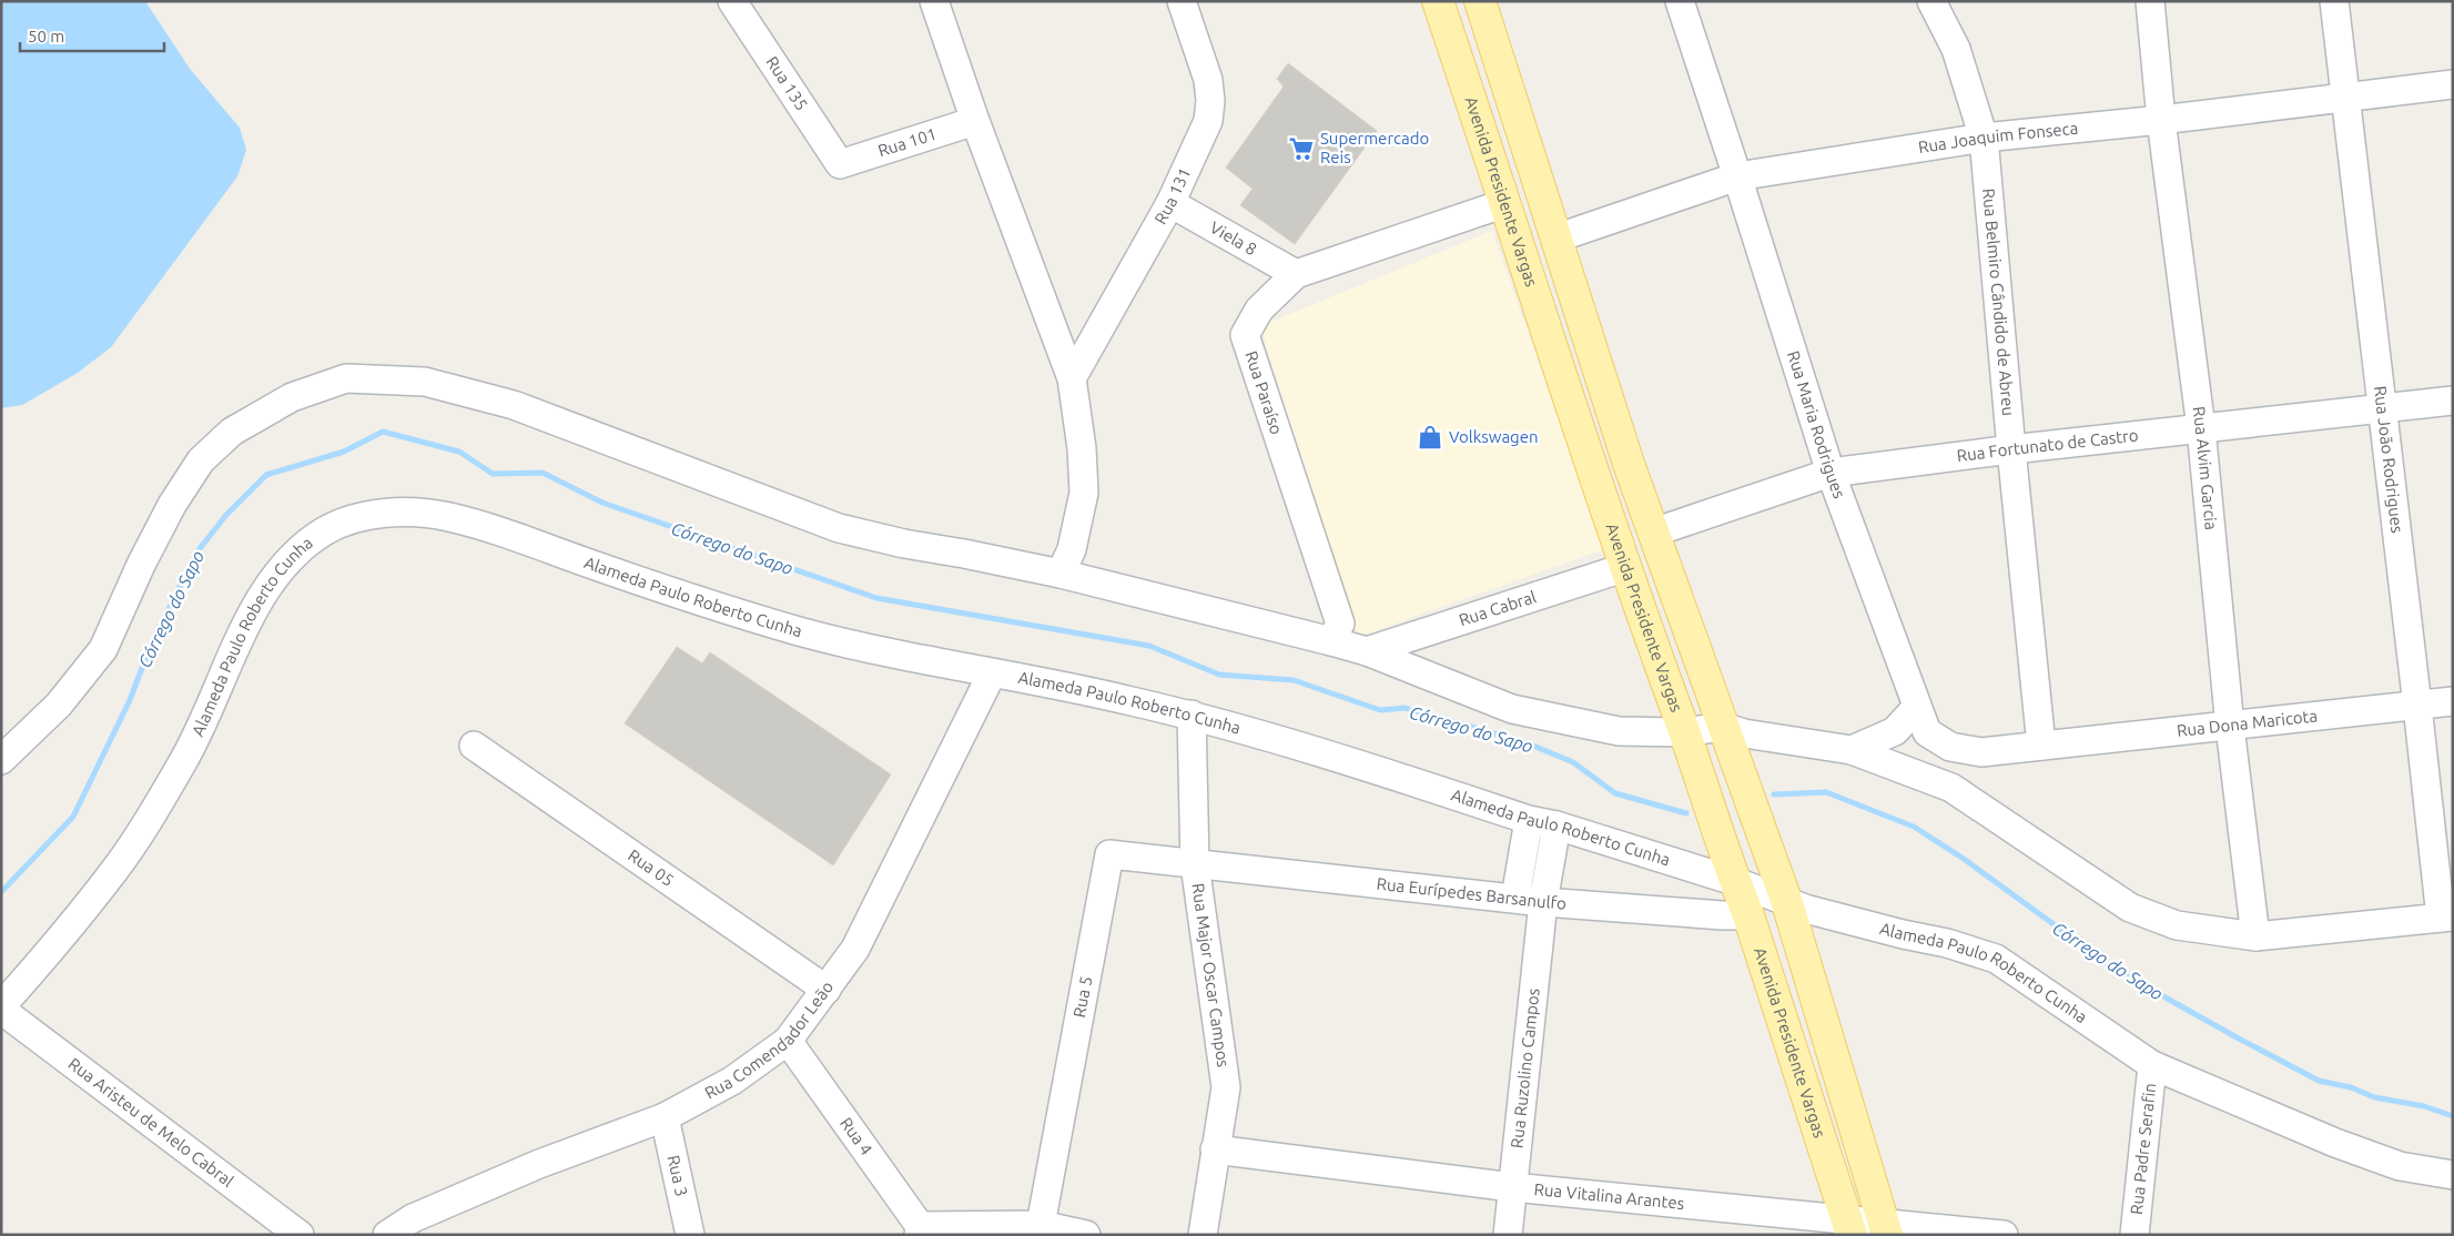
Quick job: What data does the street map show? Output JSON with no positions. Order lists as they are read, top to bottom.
{
  "streets": {
    "main road": ["Avenida Presidente Vargas"],
    "street": [
      "Rua 135",
      "Rua Joaquim Fonseca",
      "Rua 101",
      "Rua 131",
      "Viela 8",
      "Rua Belmiro Cândido de Abreu",
      "Rua Paraíso",
      "Rua Maria Rodrigues",
      "Rua Fortunato de Castro",
      "Rua João Rodrigues",
      "Rua Alvim Garcia",
      "Alameda Paulo Roberto Cunha",
      "Rua Cabral",
      "Rua Dona Maricota",
      "Rua 05",
      "Rua Eurípedes Barsanulfo",
      "Rua Major Oscar Campos",
      "Rua 5",
      "Rua Comendador Leão",
      "Rua Ruzolino Campos",
      "Rua Aristeu de Melo Cabral",
      "Rua 4",
      "Rua Padre Serafin",
      "Rua 3",
      "Rua Vitalina Arantes"
    ]
  },
  "crossings": [
    ["Rua 135", "Rua 101"],
    ["Rua Joaquim Fonseca", "Rua Belmiro Cândido de Abreu"],
    ["Rua Joaquim Fonseca", "Rua Maria Rodrigues"],
    ["Rua Joaquim Fonseca", "Rua João Rodrigues"],
    ["Rua Joaquim Fonseca", "Rua Alvim Garcia"],
    ["Avenida Presidente Vargas", "Rua Paraíso"],
    ["Avenida Presidente Vargas", "Alameda Paulo Roberto Cunha"],
    ["Avenida Presidente Vargas", "Rua Cabral"],
    ["Avenida Presidente Vargas", "Rua Eurípedes Barsanulfo"],
    ["Avenida Presidente Vargas", "Rua Vitalina Arantes"],
    ["Rua 131", "Viela 8"],
    ["Viela 8", "Rua Paraíso"],
    ["Rua Belmiro Cândido de Abreu", "Rua Maria Rodrigues"],
    ["Rua Belmiro Cândido de Abreu", "Rua Fortunato de Castro"],
    ["Rua Belmiro Cândido de Abreu", "Rua Dona Maricota"],
    ["Rua Maria Rodrigues", "Rua Fortunato de Castro"],
    ["Rua Maria Rodrigues", "Rua Dona Maricota"],
    ["Rua Fortunato de Castro", "Rua João Rodrigues"],
    ["Rua Fortunato de Castro", "Rua Alvim Garcia"],
    ["Rua João Rodrigues", "Rua Dona Maricota"],
    ["Rua Alvim Garcia", "Rua Dona Maricota"],
    ["Alameda Paulo Roberto Cunha", "Rua Major Oscar Campos"],
    ["Alameda Paulo Roberto Cunha", "Rua Comendador Leão"],
    ["Alameda Paulo Roberto Cunha", "Rua Ruzolino Campos"],
    ["Alameda Paulo Roberto Cunha", "Rua Aristeu de Melo Cabral"],
    ["Alameda Paulo Roberto Cunha", "Rua Padre Serafin"],
    ["Rua 05", "Rua Comendador Leão"],
    ["Rua Eurípedes Barsanulfo", "Rua Major Oscar Campos"],
    ["Rua Eurípedes Barsanulfo", "Rua 5"],
    ["Rua Eurípedes Barsanulfo", "Rua Ruzolino Campos"],
    ["Rua Major Oscar Campos", "Rua 5"],
    ["Rua Major Oscar Campos", "Rua Vitalina Arantes"],
    ["Rua Comendador Leão", "Rua 4"],
    ["Rua Comendador Leão", "Rua 3"],
    ["Rua Ruzolino Campos", "Rua Vitalina Arantes"]
  ],
  "water": ["Córrego do Sapo"],
  "places": {
    "supermarket": ["Supermercado Reis"],
    "shop": ["Volkswagen"]
  },
  "scale_bar": "50 m"
}
